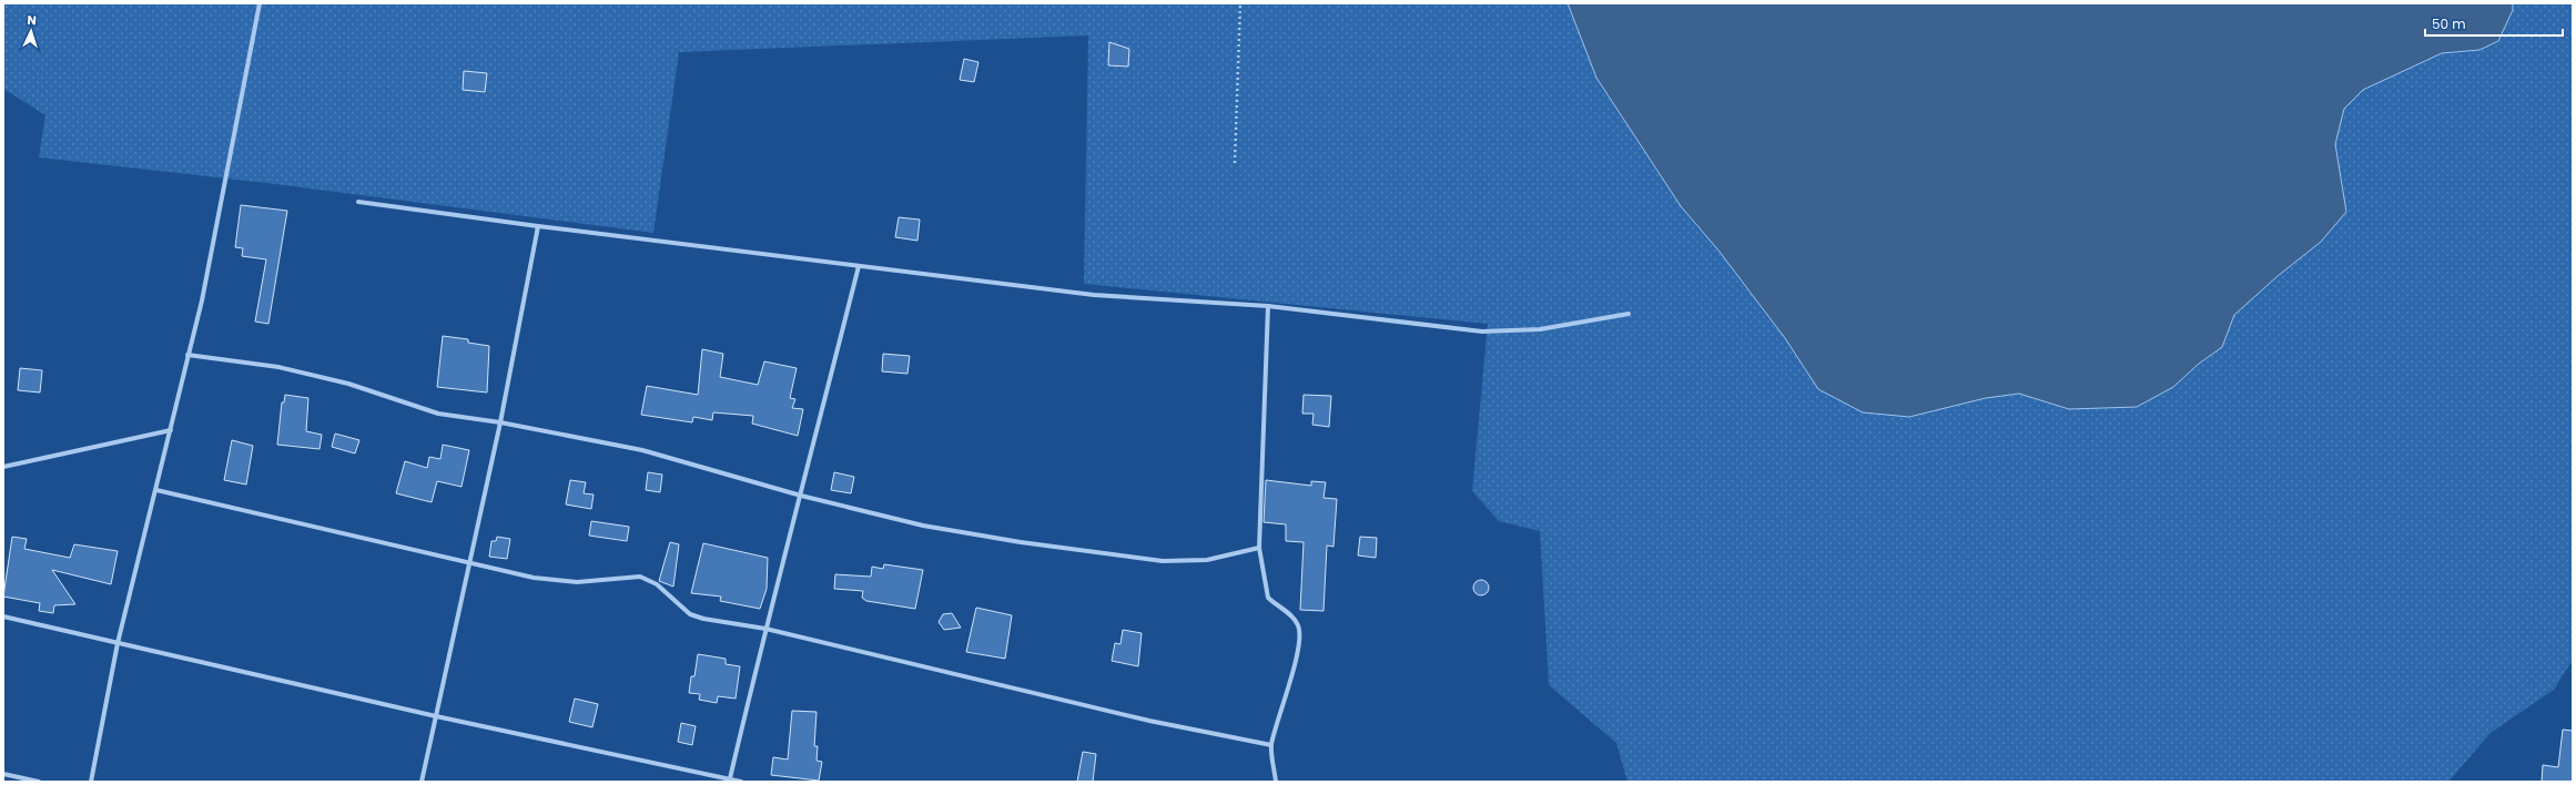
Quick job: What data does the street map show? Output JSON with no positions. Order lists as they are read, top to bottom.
{
  "scale_bar": "50 m",
  "north": "top"
}
